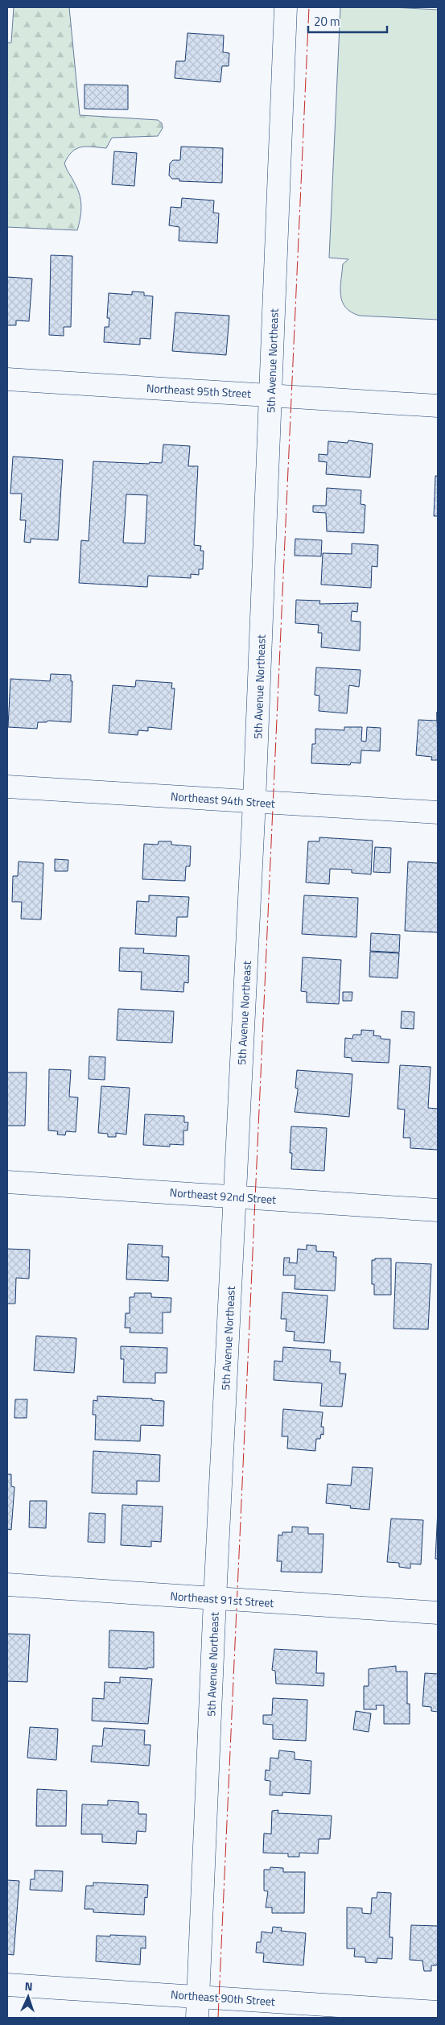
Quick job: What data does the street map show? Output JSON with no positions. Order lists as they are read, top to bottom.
{
  "streets": {
    "street": [
      "5th Avenue Northeast",
      "Northeast 95th Street",
      "Northeast 94th Street",
      "Northeast 92nd Street",
      "Northeast 91st Street",
      "Northeast 90th Street"
    ]
  },
  "crossings": [
    ["5th Avenue Northeast", "Northeast 95th Street"],
    ["5th Avenue Northeast", "Northeast 94th Street"],
    ["5th Avenue Northeast", "Northeast 92nd Street"],
    ["5th Avenue Northeast", "Northeast 91st Street"],
    ["5th Avenue Northeast", "Northeast 90th Street"]
  ],
  "scale_bar": "20 m",
  "north": "top"
}
